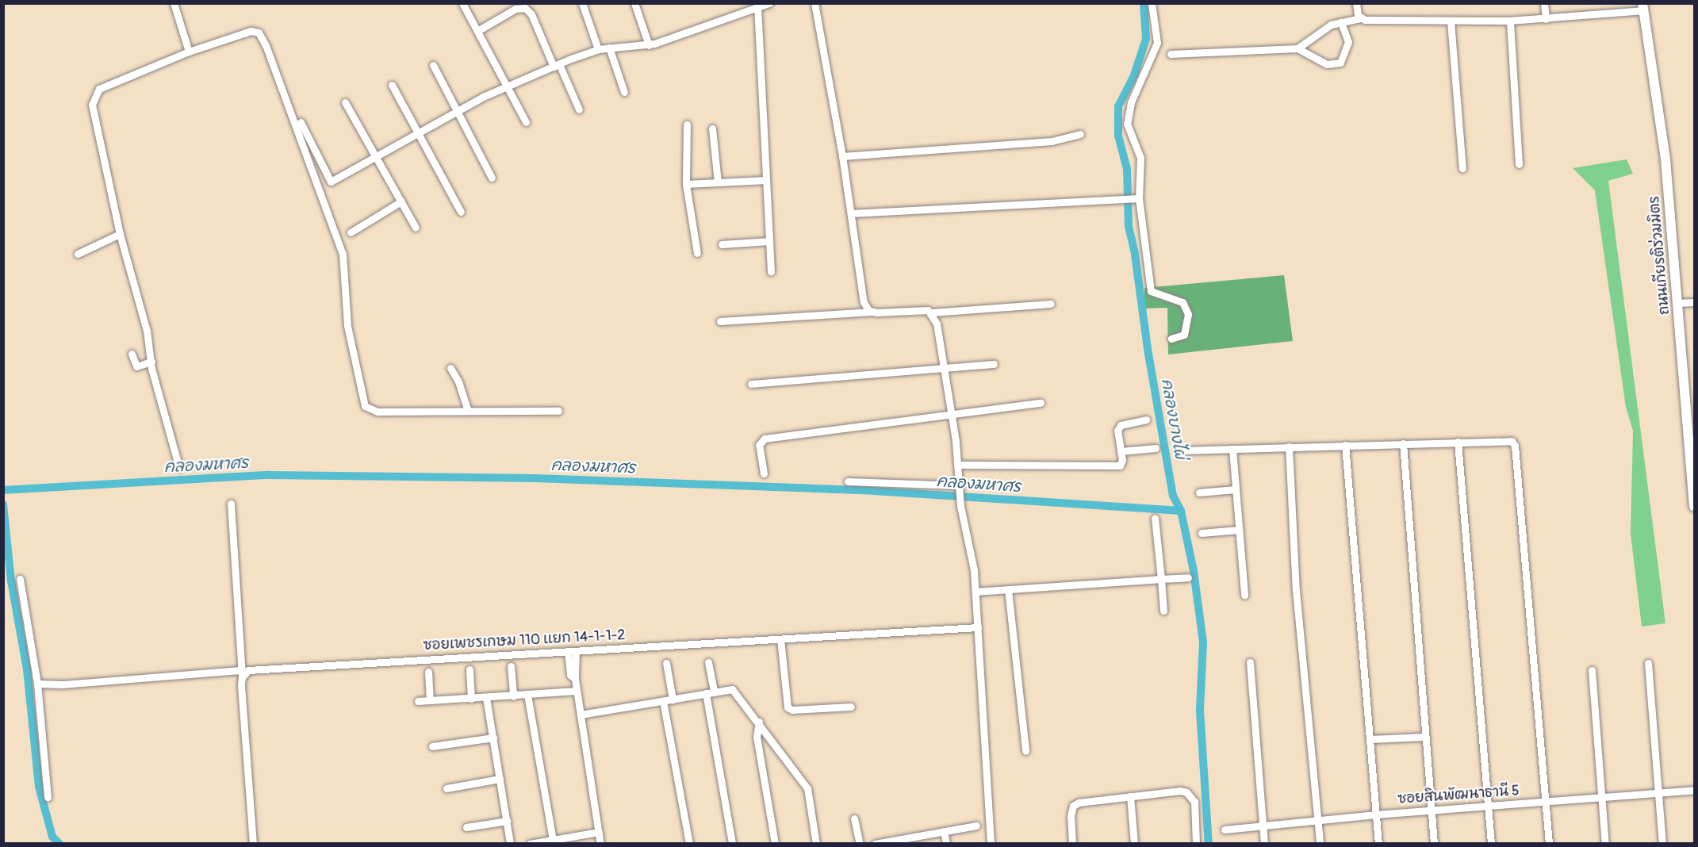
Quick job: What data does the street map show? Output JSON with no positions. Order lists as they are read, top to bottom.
{
  "streets": {
    "street": ["ถนนเกียรติร่วมมิตร", "ซอยเพชรเกษม 110 แยก 14-1-1-2", "ซอยสินพัฒนาธานี 5"]
  },
  "water": ["คลองบางไผ่", "คลองมหาศร"]
}
